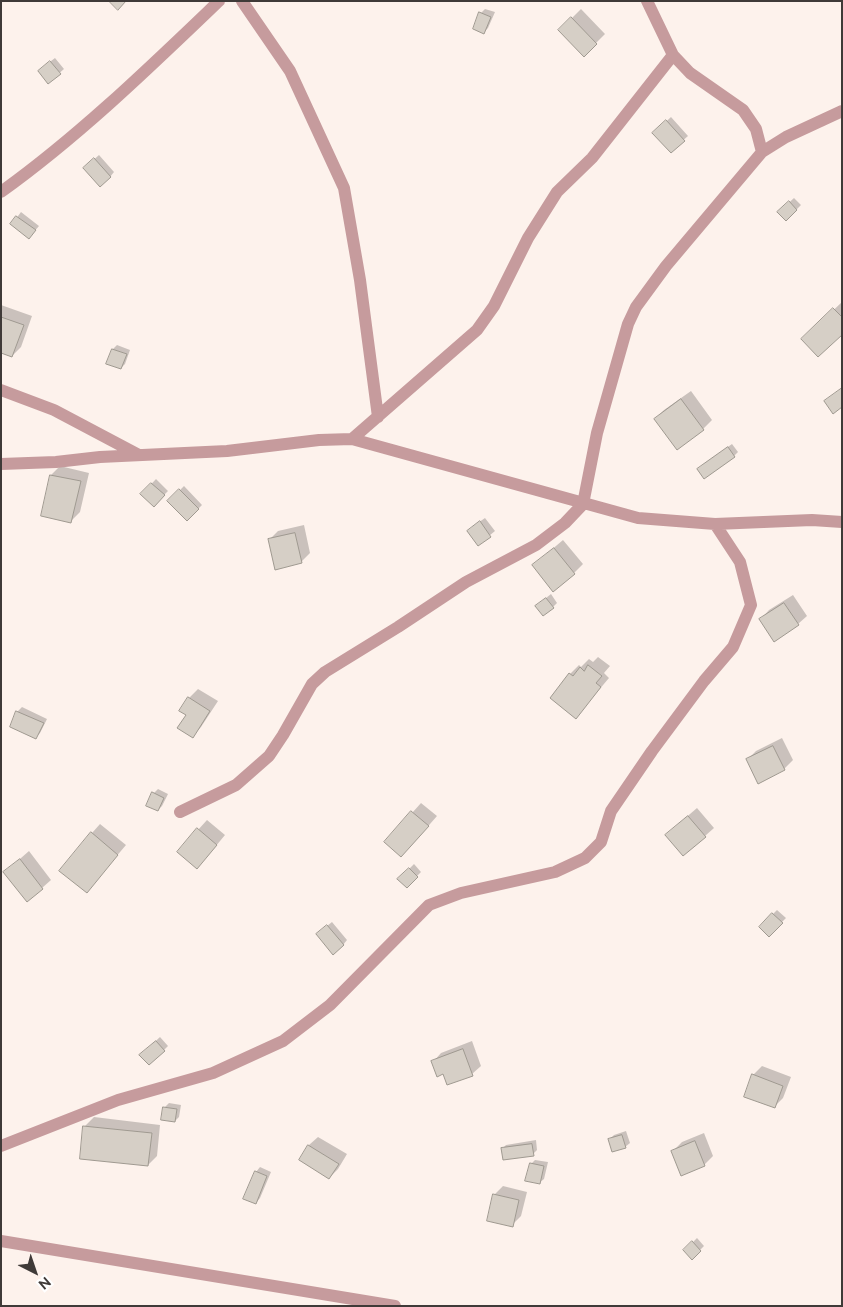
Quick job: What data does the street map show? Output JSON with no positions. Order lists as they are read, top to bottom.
{
  "north": "bottom right"
}
